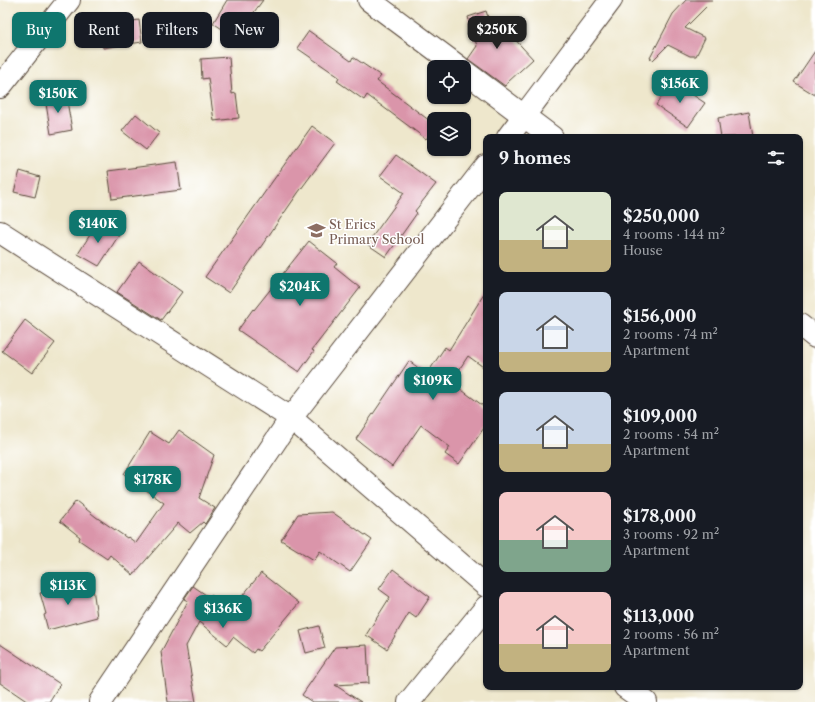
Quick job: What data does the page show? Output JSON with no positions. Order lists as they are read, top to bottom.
{
  "places": {
    "school or university": ["St Erics Primary School"]
  },
  "page": {
    "chip": [
      "Buy",
      "Rent",
      "Filters",
      "New"
    ],
    "price": [
      "$250K",
      "$156K",
      "$150K",
      "$140K",
      "$204K",
      "$109K",
      "$178K",
      "$113K",
      "$136K"
    ],
    "heading": "9 homes",
    "list": [
      {
        "name": "$250,000",
        "note": "4 rooms · 144 m² · House"
      },
      {
        "name": "$156,000",
        "note": "2 rooms · 74 m² · Apartment"
      },
      {
        "name": "$109,000",
        "note": "2 rooms · 54 m² · Apartment"
      },
      {
        "name": "$178,000",
        "note": "3 rooms · 92 m² · Apartment"
      },
      {
        "name": "$113,000",
        "note": "2 rooms · 56 m² · Apartment"
      }
    ]
  }
}
